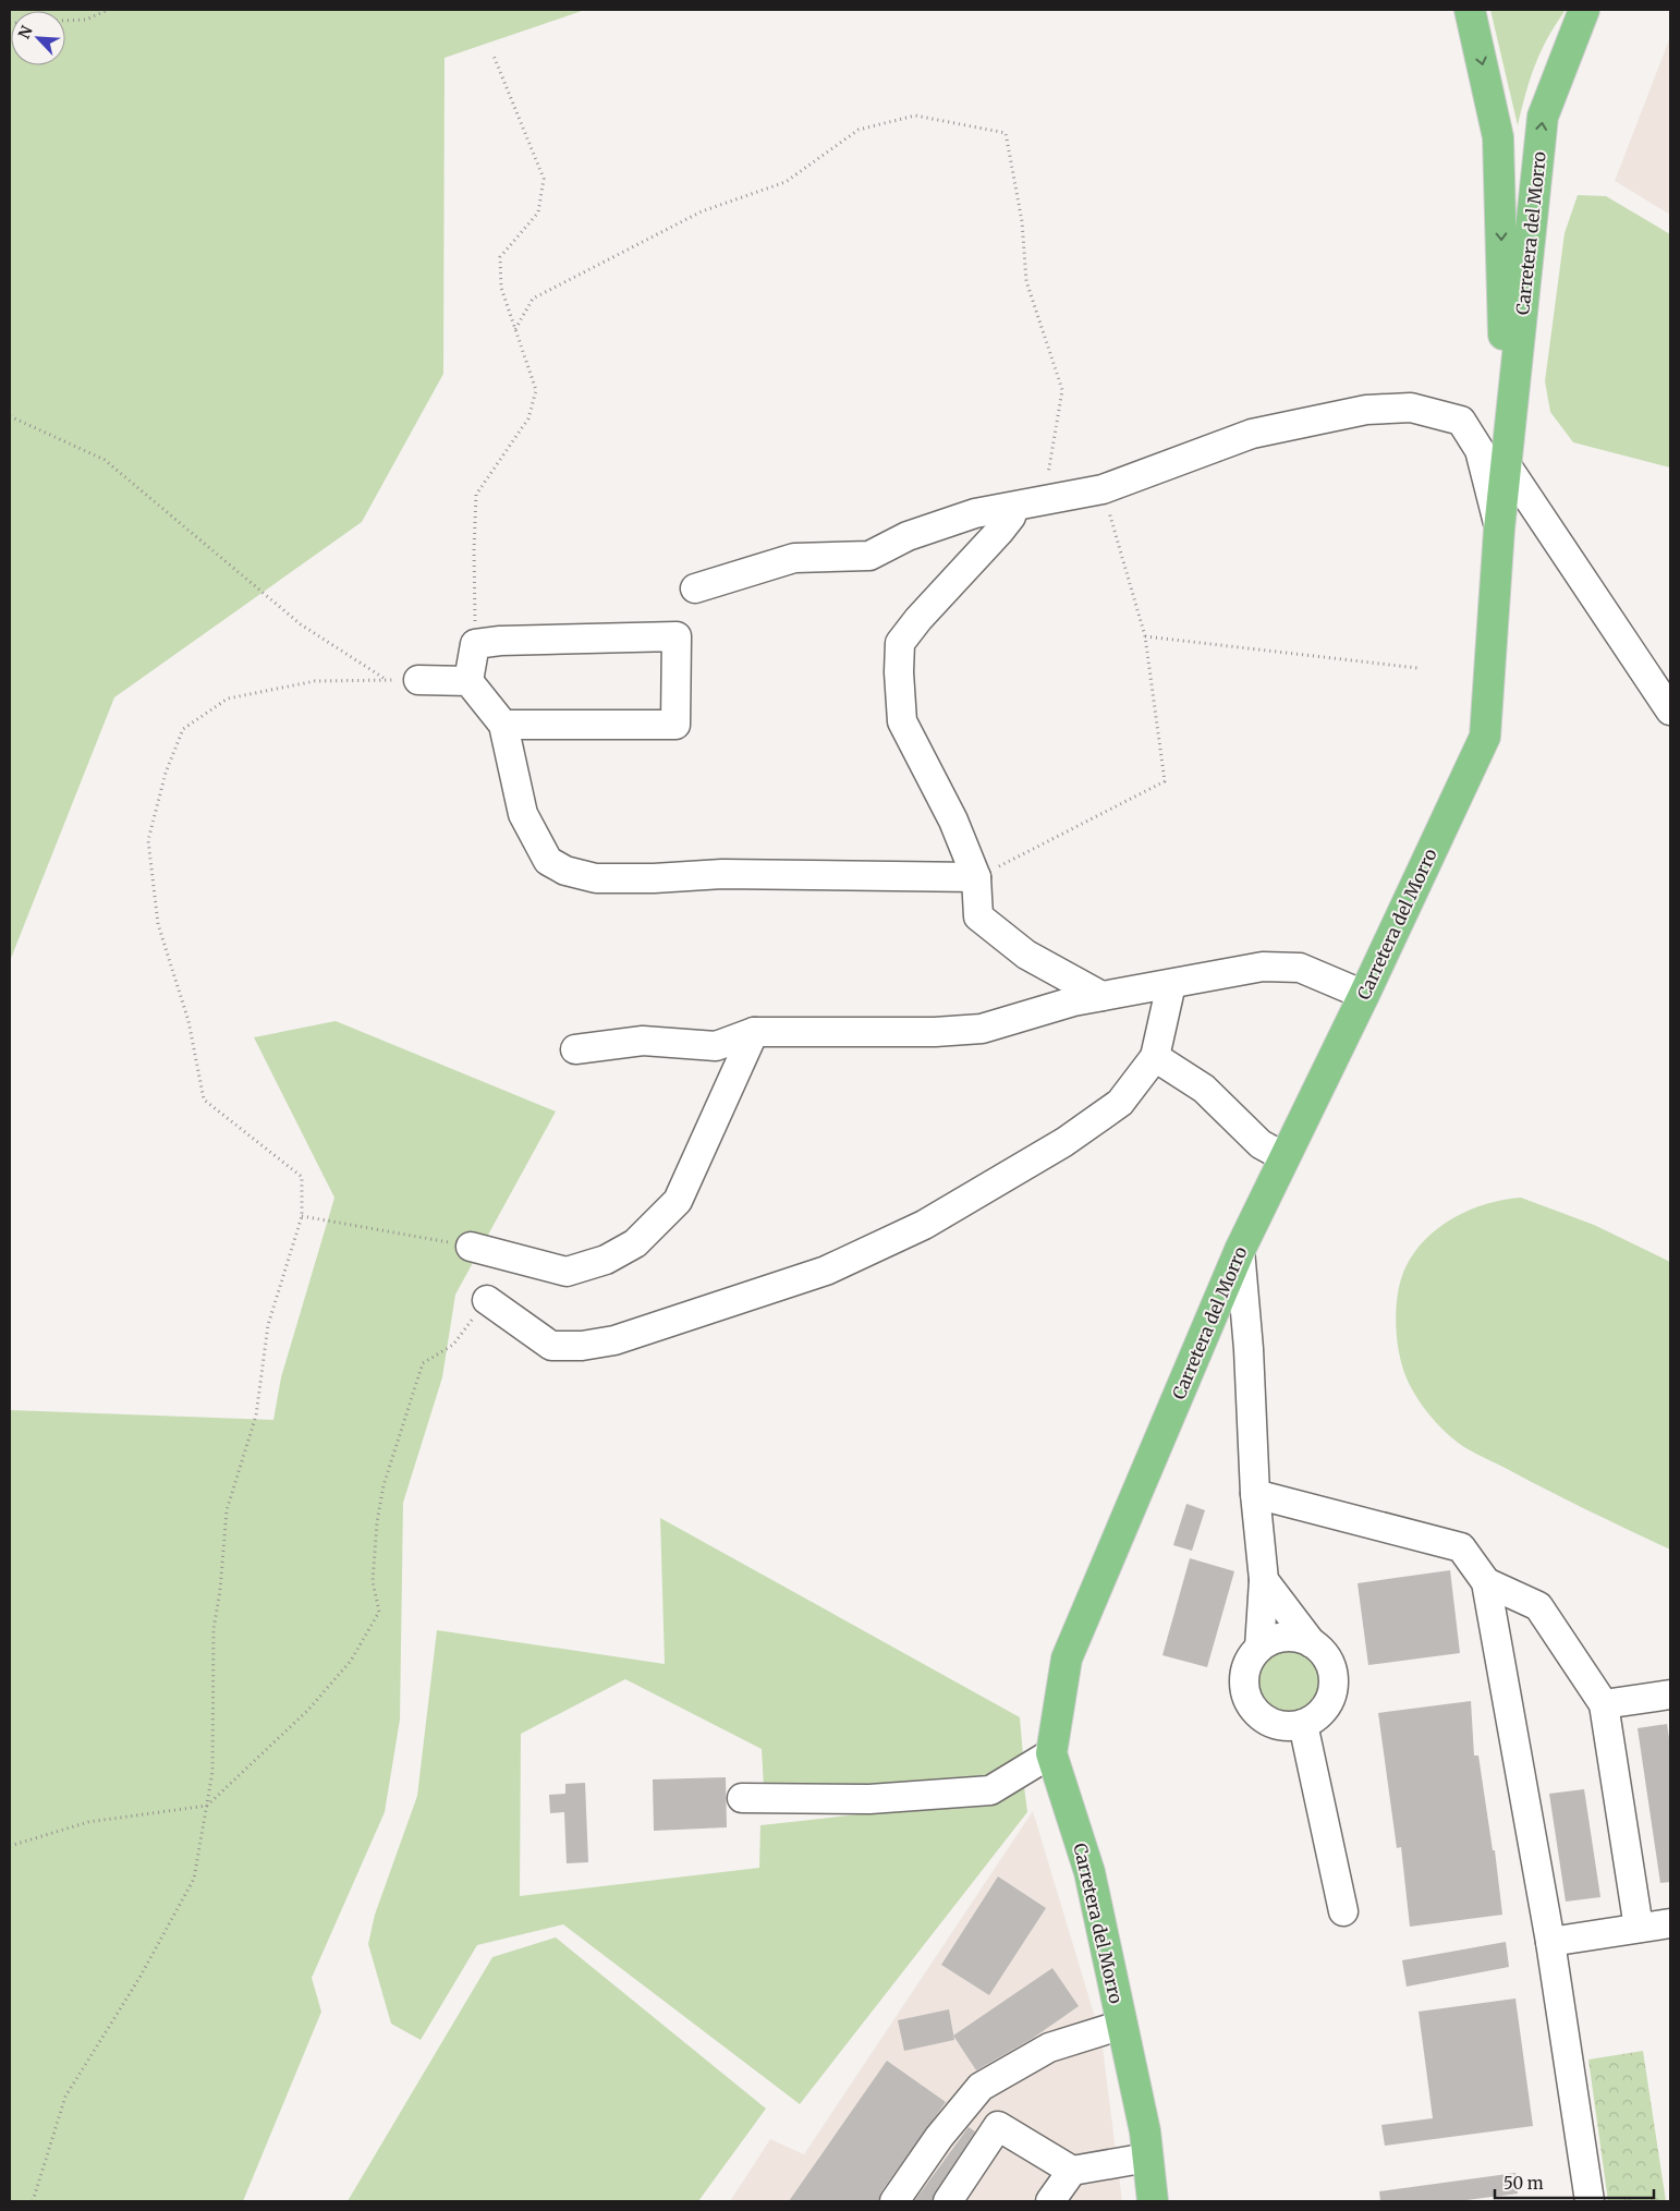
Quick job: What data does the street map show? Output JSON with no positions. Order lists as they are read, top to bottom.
{
  "streets": {
    "main road": ["Carretera del Morro"]
  },
  "scale_bar": "50 m",
  "north": "top left"
}
